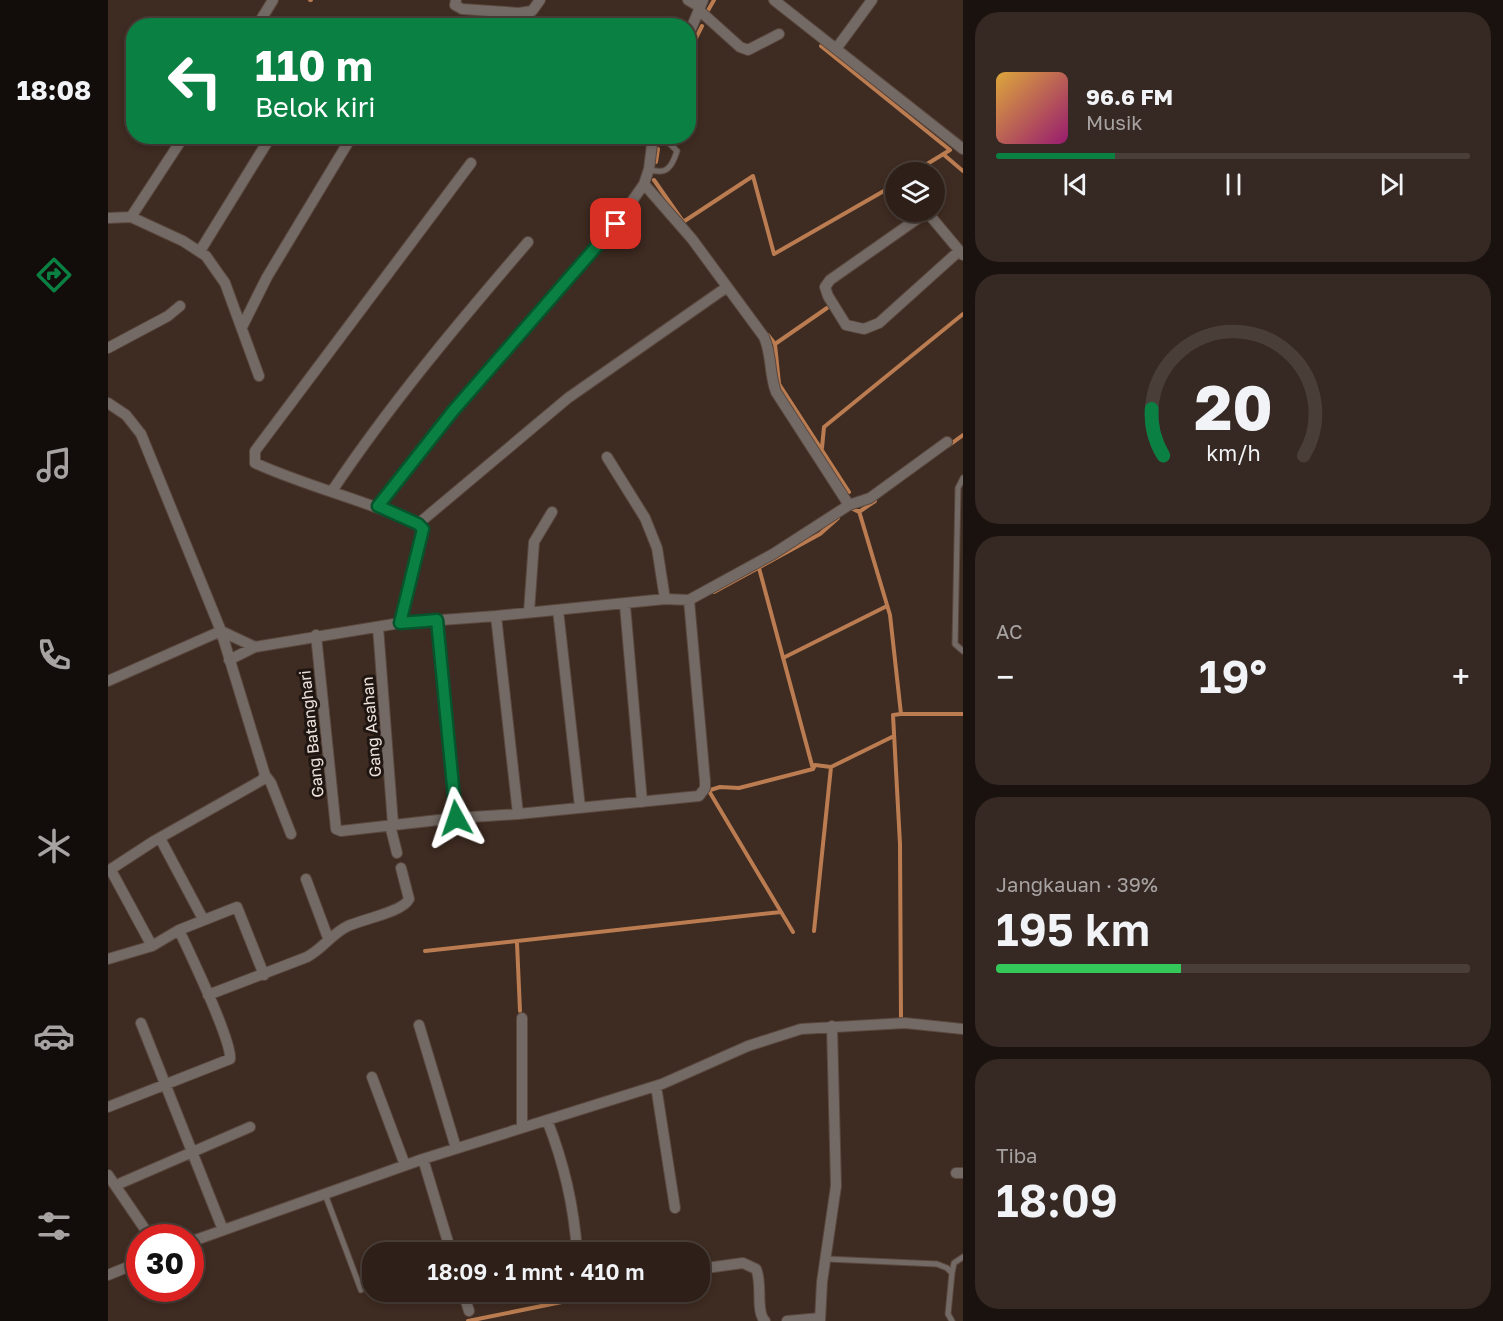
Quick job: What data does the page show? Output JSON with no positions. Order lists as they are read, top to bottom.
{
  "streets": {
    "street": ["Gang Asahan", "Gang Batanghari"]
  },
  "crossings": [
    ["Gang Asahan", "Gang Batanghari"]
  ],
  "page": {
    "tabs": "18:08",
    "turn": ["110 m", "Belok kiri"],
    "song": ["96.6 FM", "Musik"],
    "tile": [
      "AC",
      ["Jangkauan · 39%", "195 km"],
      ["Tiba", "18:09"]
    ],
    "heat": ["−", "19°", "+"],
    "limit": "30",
    "trip": "18:09 · 1 mnt · 410 m",
    "gauge": ["20", "km/h"]
  }
}
